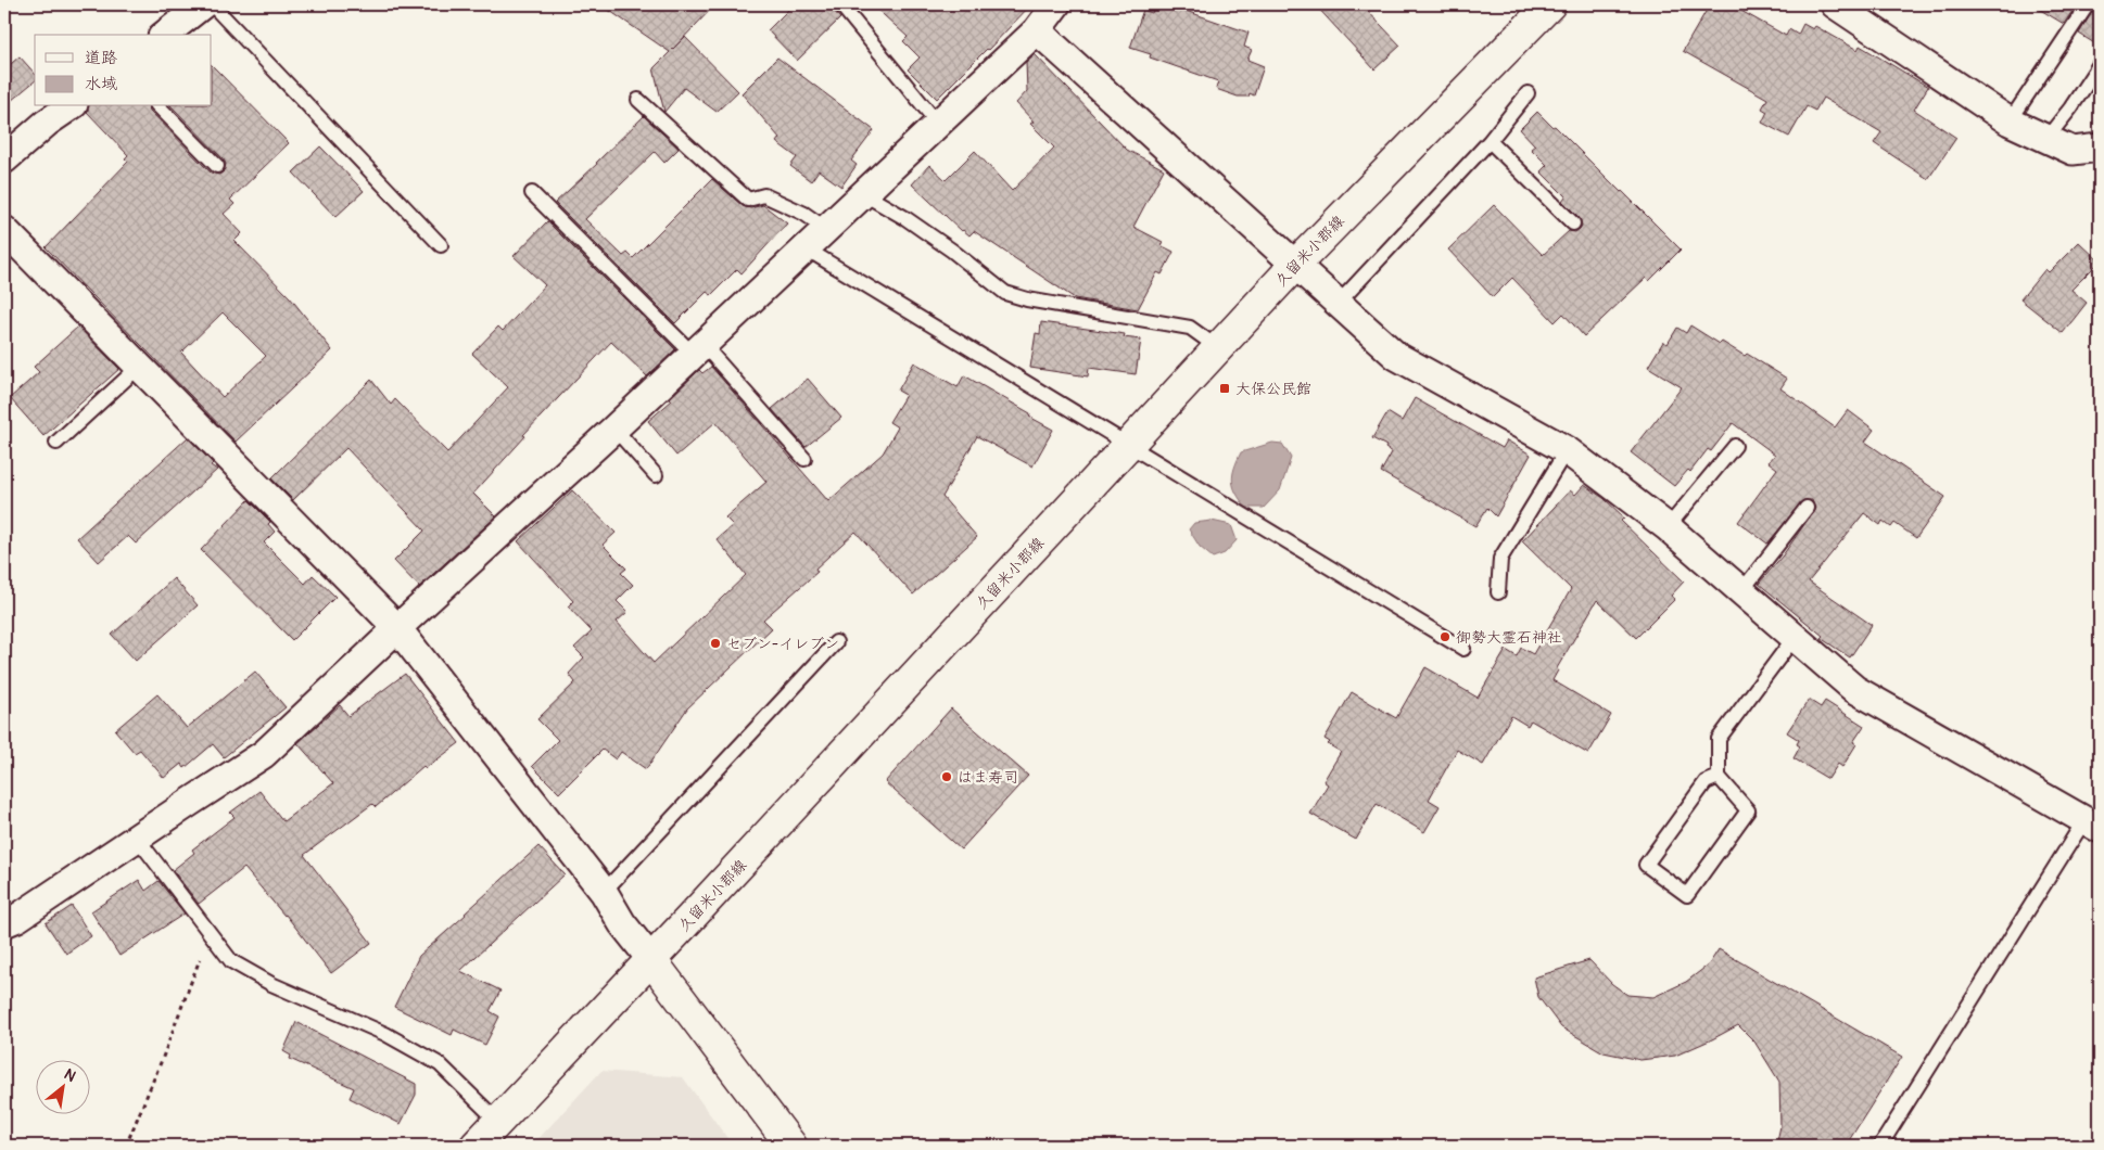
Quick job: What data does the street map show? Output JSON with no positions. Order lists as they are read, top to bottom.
{
  "streets": {
    "main road": ["久留米小郡線"]
  },
  "places": {
    "transit": ["大保公民館"],
    "other": ["御勢大霊石神社", "セブン-イレブン", "はま寿司"]
  },
  "legend": ["道路", "水域"],
  "north": "top right"
}
